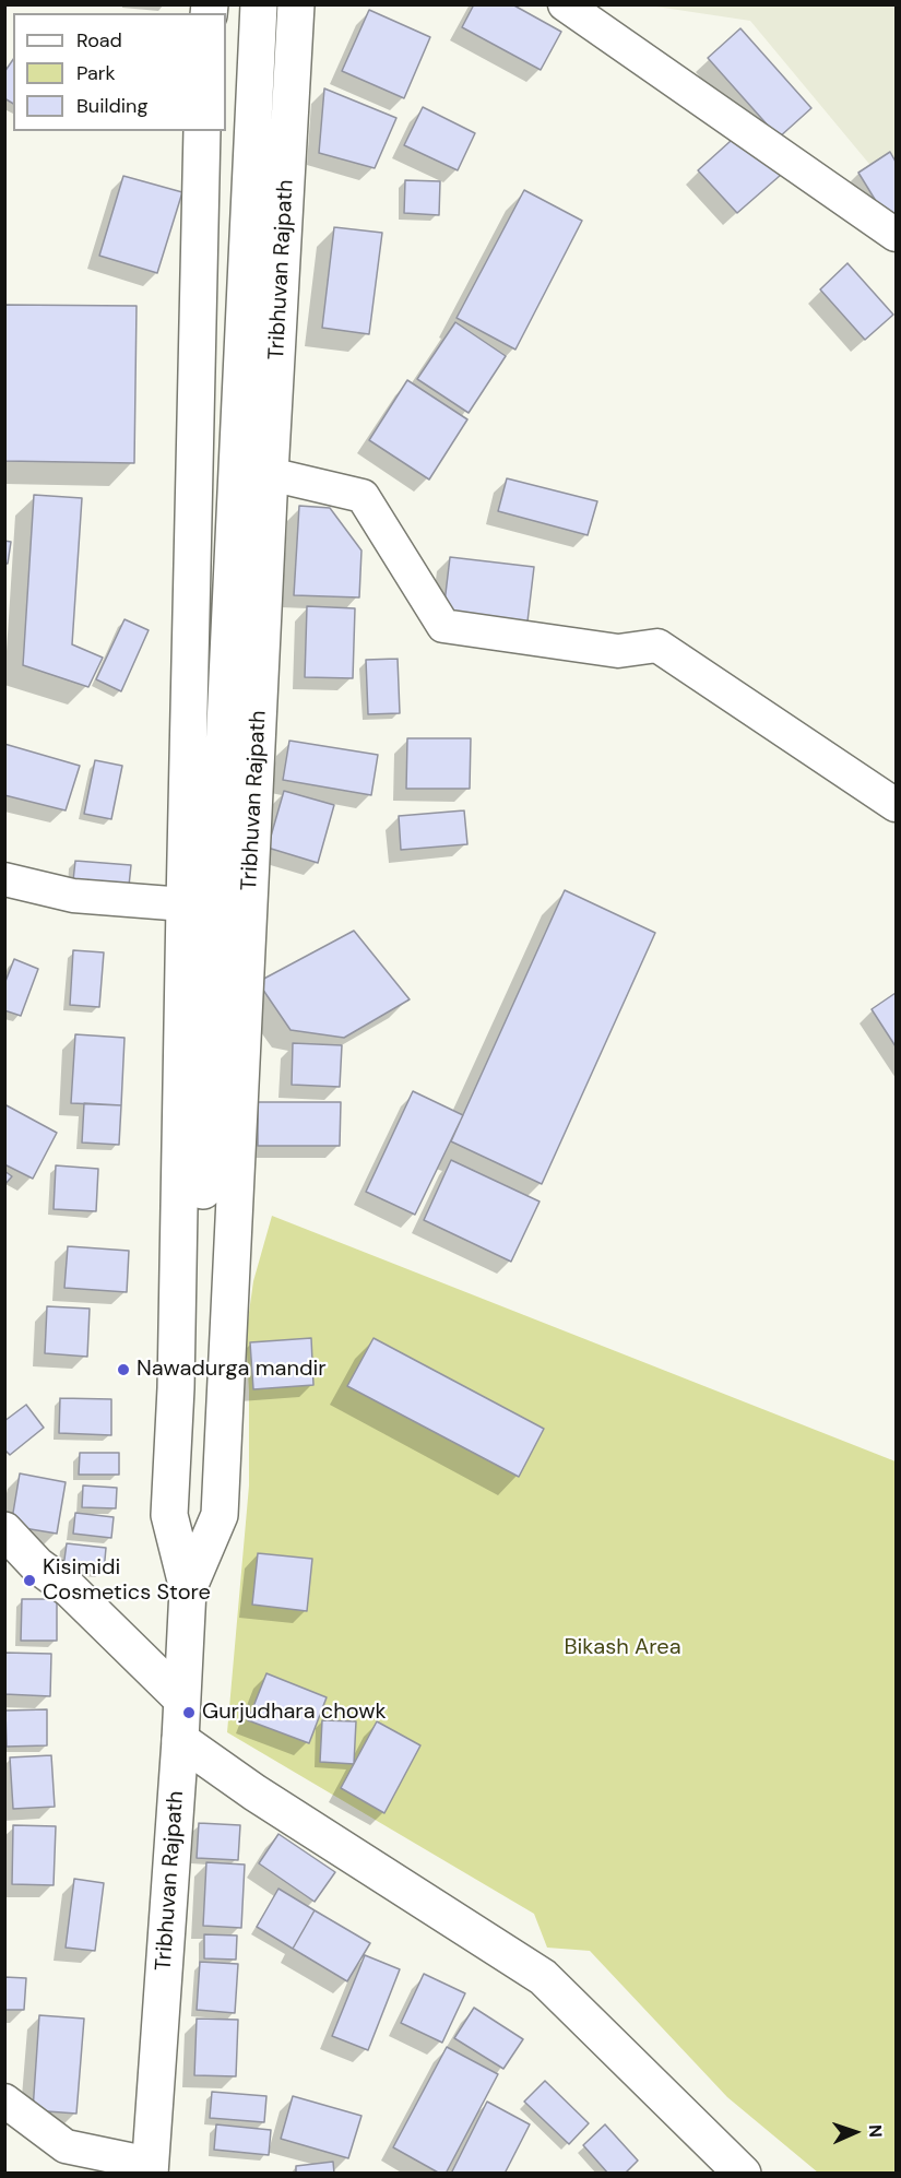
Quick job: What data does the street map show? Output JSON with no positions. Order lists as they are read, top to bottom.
{
  "streets": {
    "main road": ["Tribhuvan Rajpath"]
  },
  "parks": ["Bikash Area"],
  "places": ["Nawadurga mandir", "Kisimidi Cosmetics Store", "Gurjudhara chowk"],
  "legend": ["Road", "Park", "Building"],
  "north": "right"
}
